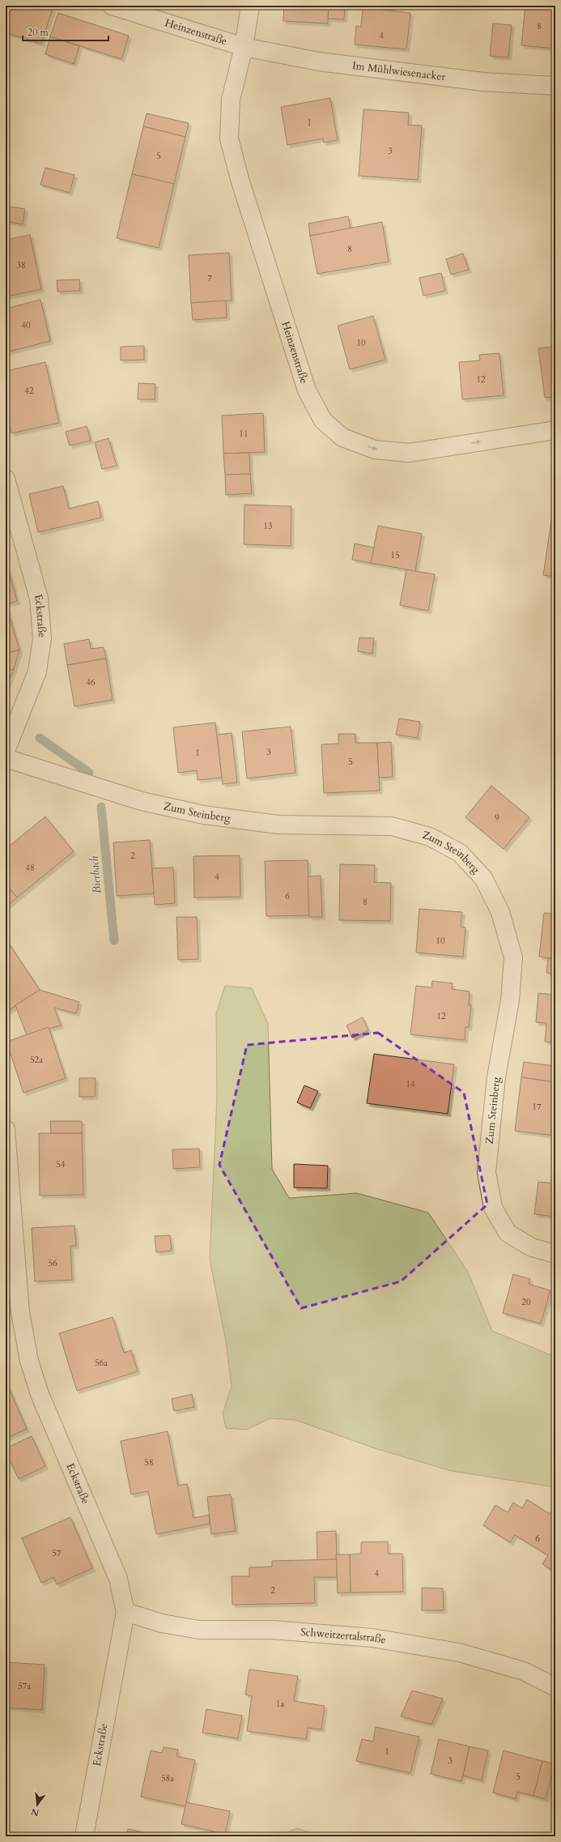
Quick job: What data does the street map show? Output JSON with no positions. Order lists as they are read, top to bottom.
{
  "streets": {
    "street": [
      "Heinzenstraße",
      "Im Mühlwiesenacker",
      "Eckstraße",
      "Zum Steinberg",
      "Schweitzertalstraße"
    ]
  },
  "crossings": [
    ["Heinzenstraße", "Im Mühlwiesenacker"],
    ["Eckstraße", "Schweitzertalstraße"]
  ],
  "water": ["Bierbach"],
  "house_numbers": [
    "8",
    "4",
    "1",
    "3",
    "5",
    "8",
    "38",
    "7",
    "40",
    "10",
    "12",
    "42",
    "11",
    "13",
    "15",
    "46",
    "3",
    "1",
    "5",
    "9",
    "2",
    "48",
    "4",
    "6",
    "8",
    "10",
    "12",
    "52a",
    "14",
    "17",
    "54",
    "56",
    "20",
    "56a",
    "58",
    "6",
    "57",
    "4",
    "2",
    "57a",
    "1a",
    "1",
    "3",
    "5",
    "58a"
  ],
  "scale_bar": "20 m",
  "north": "bottom"
}
